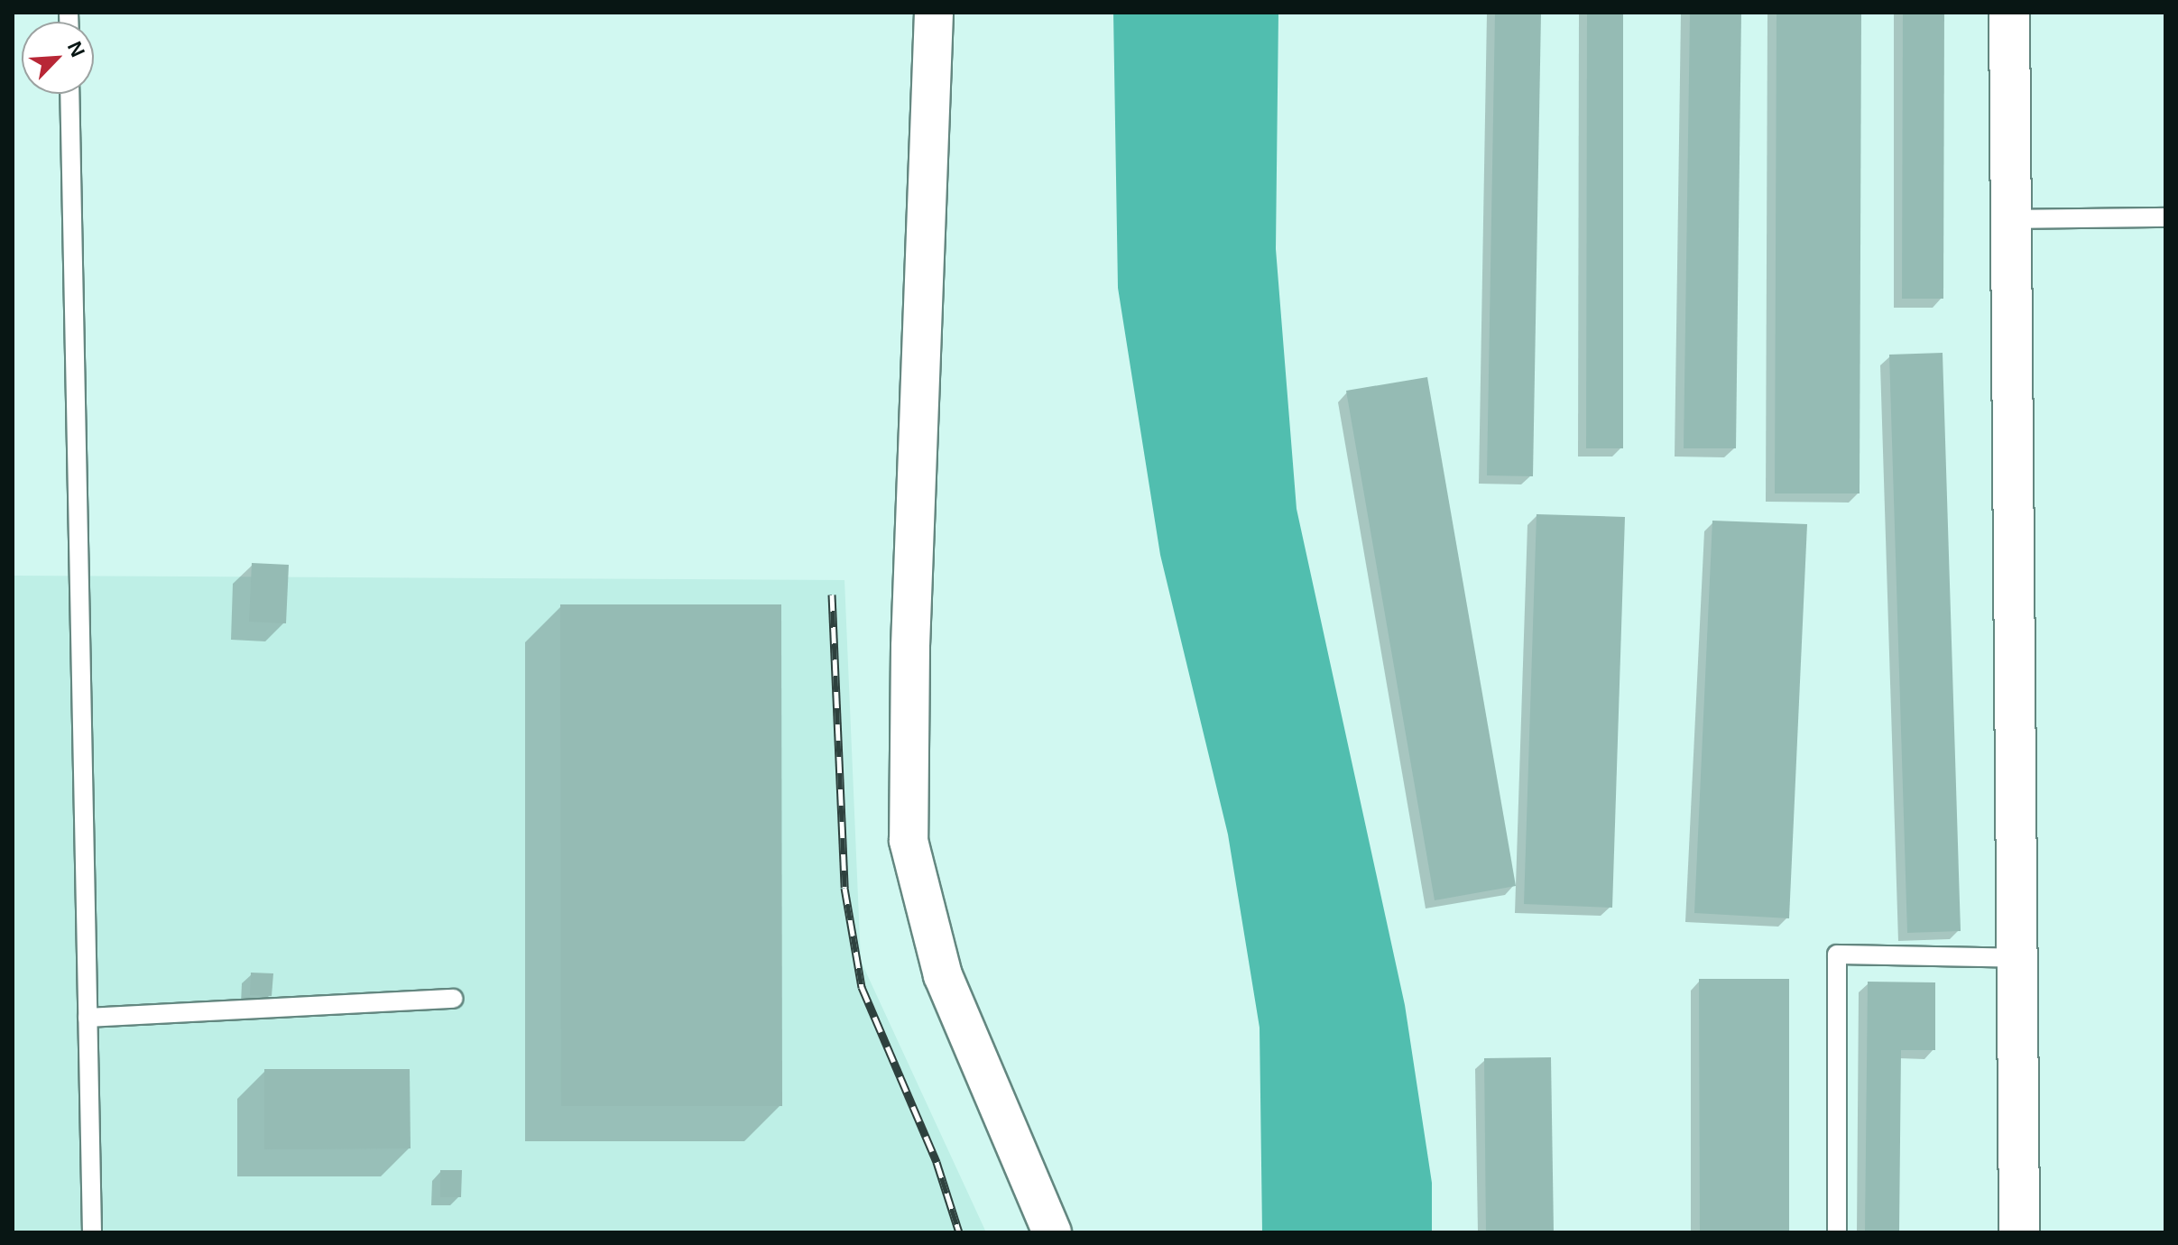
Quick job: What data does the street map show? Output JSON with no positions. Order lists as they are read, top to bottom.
{
  "north": "top right"
}
